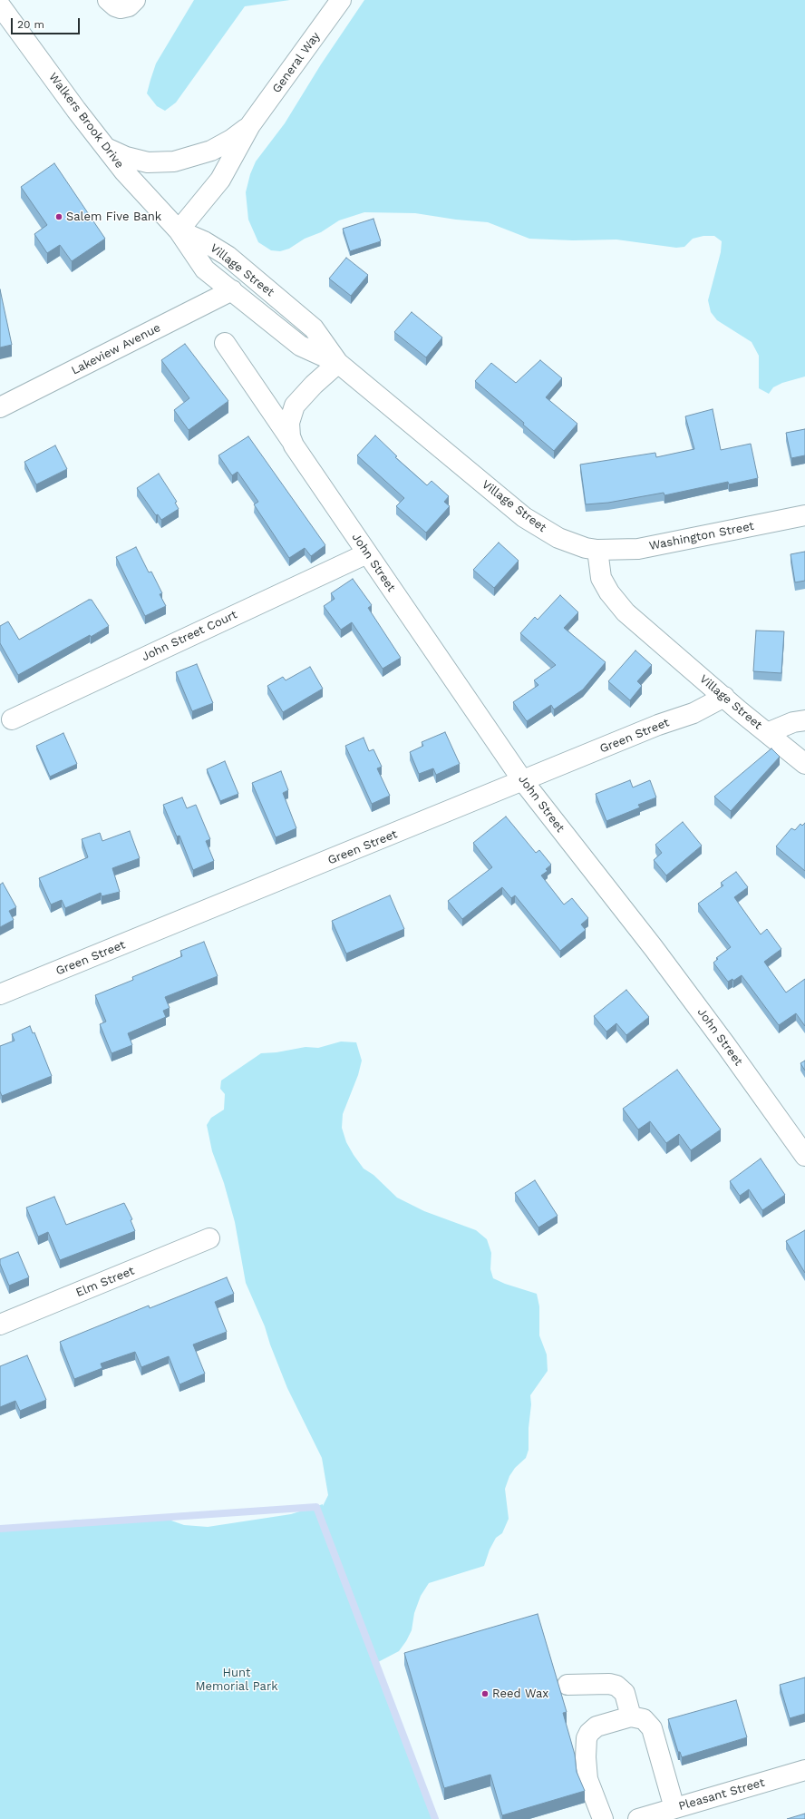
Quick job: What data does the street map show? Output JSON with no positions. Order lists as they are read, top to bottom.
{
  "streets": {
    "street": [
      "General Way",
      "Walkers Brook Drive",
      "Village Street",
      "Lakeview Avenue",
      "Washington Street",
      "John Street",
      "John Street Court",
      "Green Street",
      "Elm Street",
      "Pleasant Street"
    ]
  },
  "crossings": [
    ["General Way", "Walkers Brook Drive"],
    ["General Way", "Village Street"],
    ["Walkers Brook Drive", "Village Street"],
    ["Village Street", "Lakeview Avenue"],
    ["Village Street", "Washington Street"],
    ["Village Street", "John Street"],
    ["Village Street", "Green Street"],
    ["John Street", "John Street Court"],
    ["John Street", "Green Street"]
  ],
  "parks": ["Hunt Memorial Park"],
  "places": ["Salem Five Bank", "Reed Wax"],
  "scale_bar": "20 m"
}
